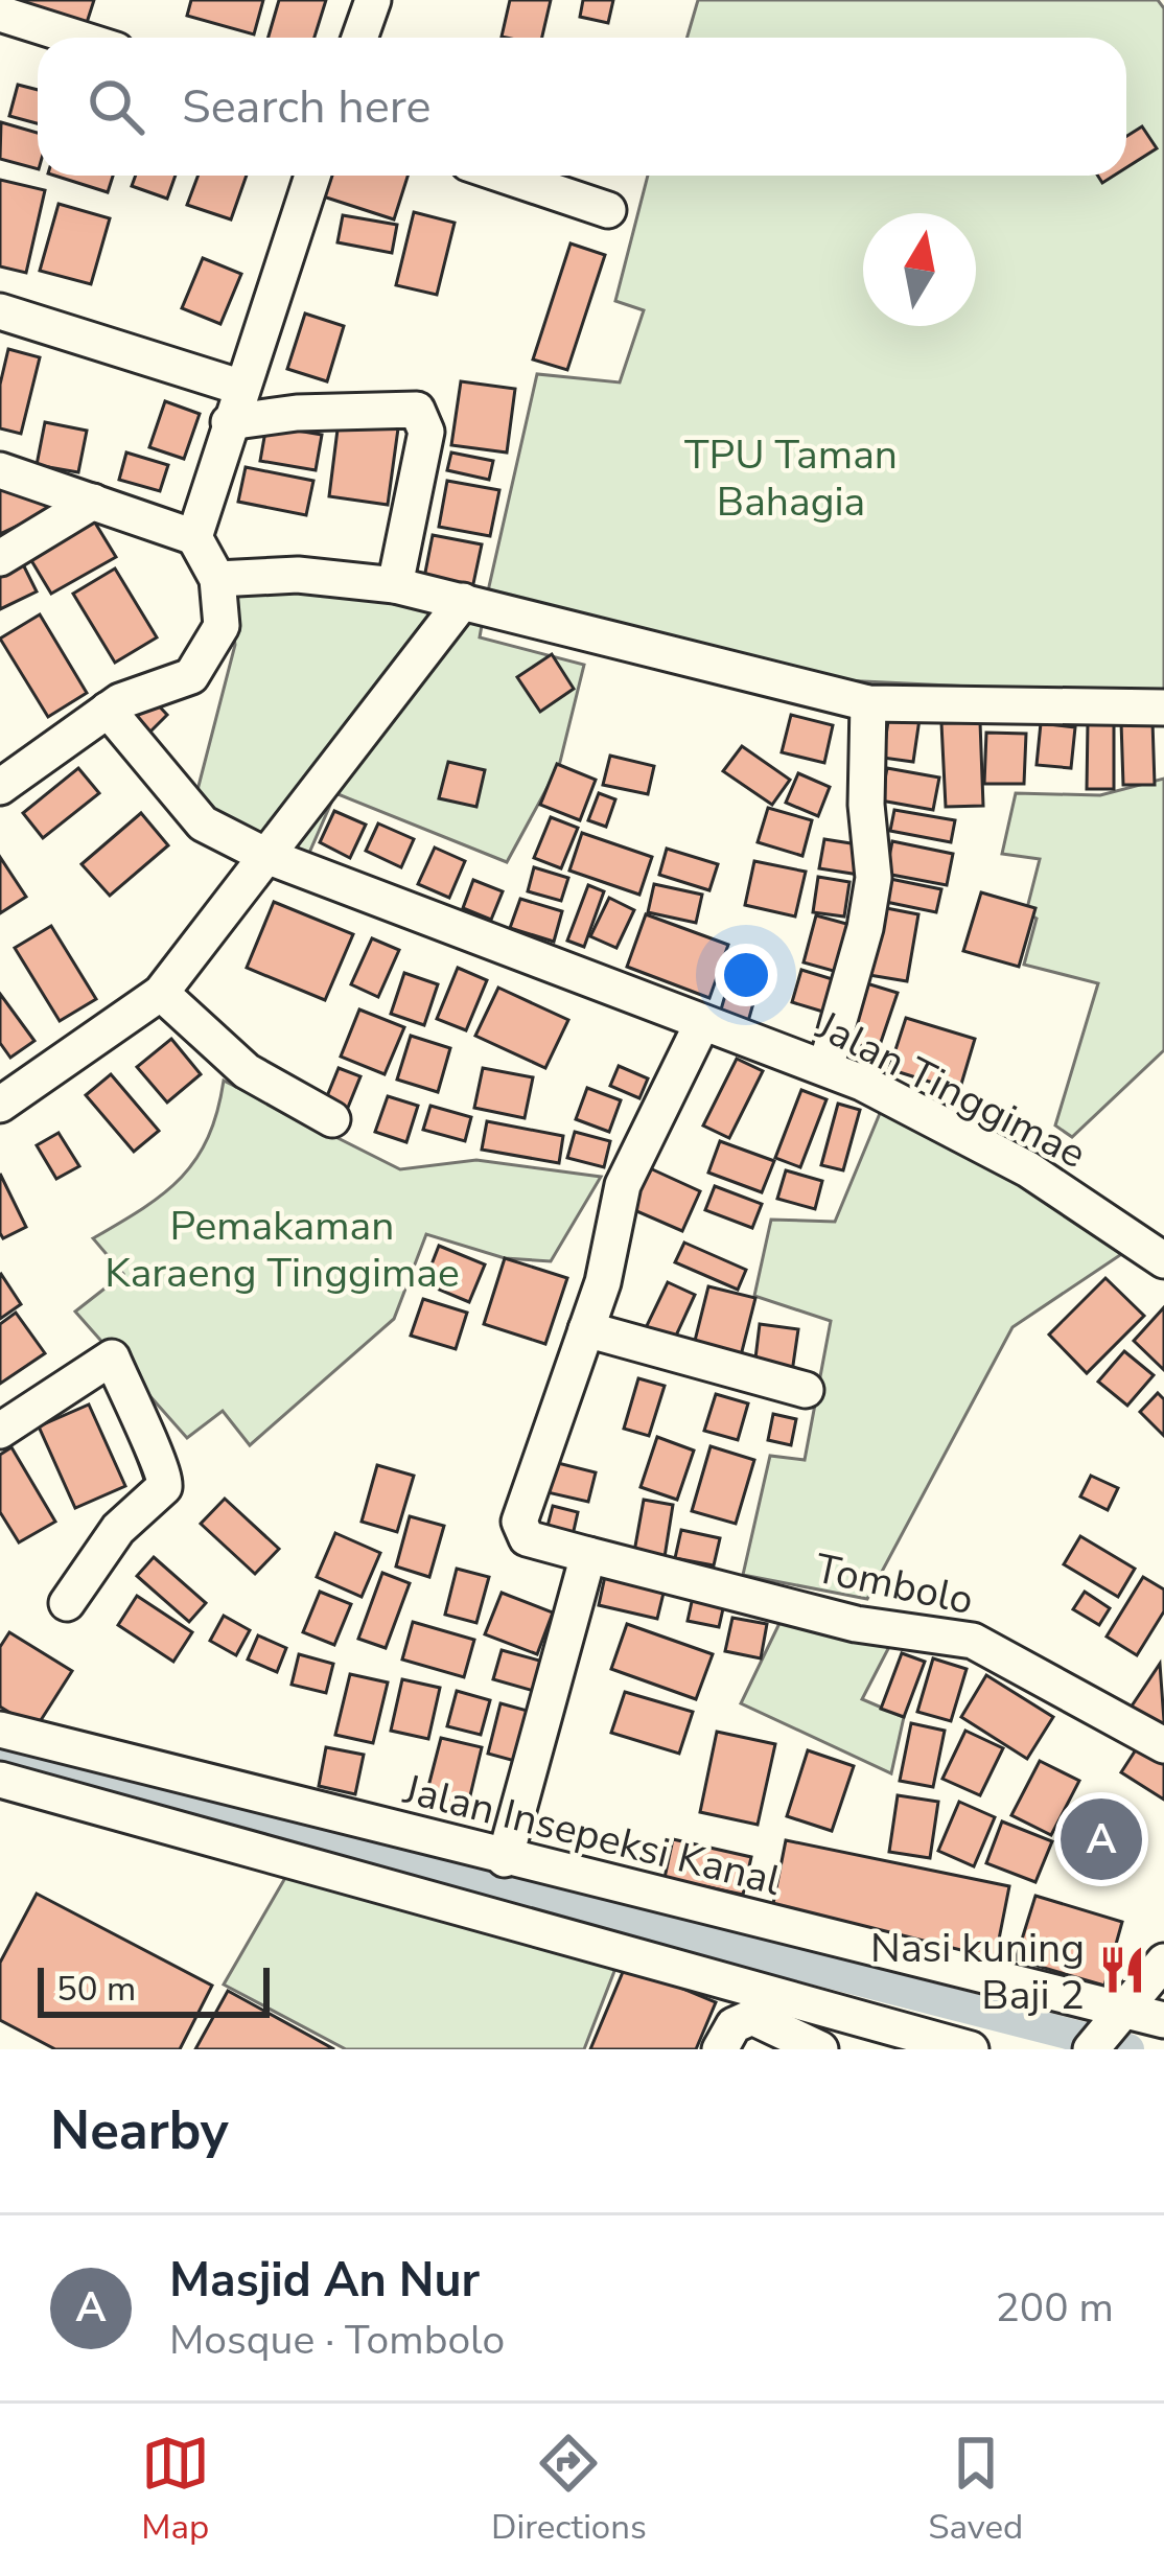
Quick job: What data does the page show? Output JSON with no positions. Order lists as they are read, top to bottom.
{
  "streets": {
    "street": ["Jalan Tinggimae", "Tombolo", "Jalan Insepeksi Kanal"]
  },
  "parks": ["TPU Taman Bahagia", "Pemakaman Karaeng Tinggimae"],
  "places": {
    "restaurant": ["Nasi kuning Baji 2"]
  },
  "scale_bar": "50 m",
  "north": "top",
  "page": {
    "search": "Search here",
    "pins": "A",
    "scale": "50 m",
    "heading": "Nearby",
    "list": [
      {
        "mark": "A",
        "name": "Masjid An Nur",
        "note": "Mosque · Tombolo",
        "value": "200 m"
      }
    ],
    "nav": ["Map", "Directions", "Saved"]
  }
}
